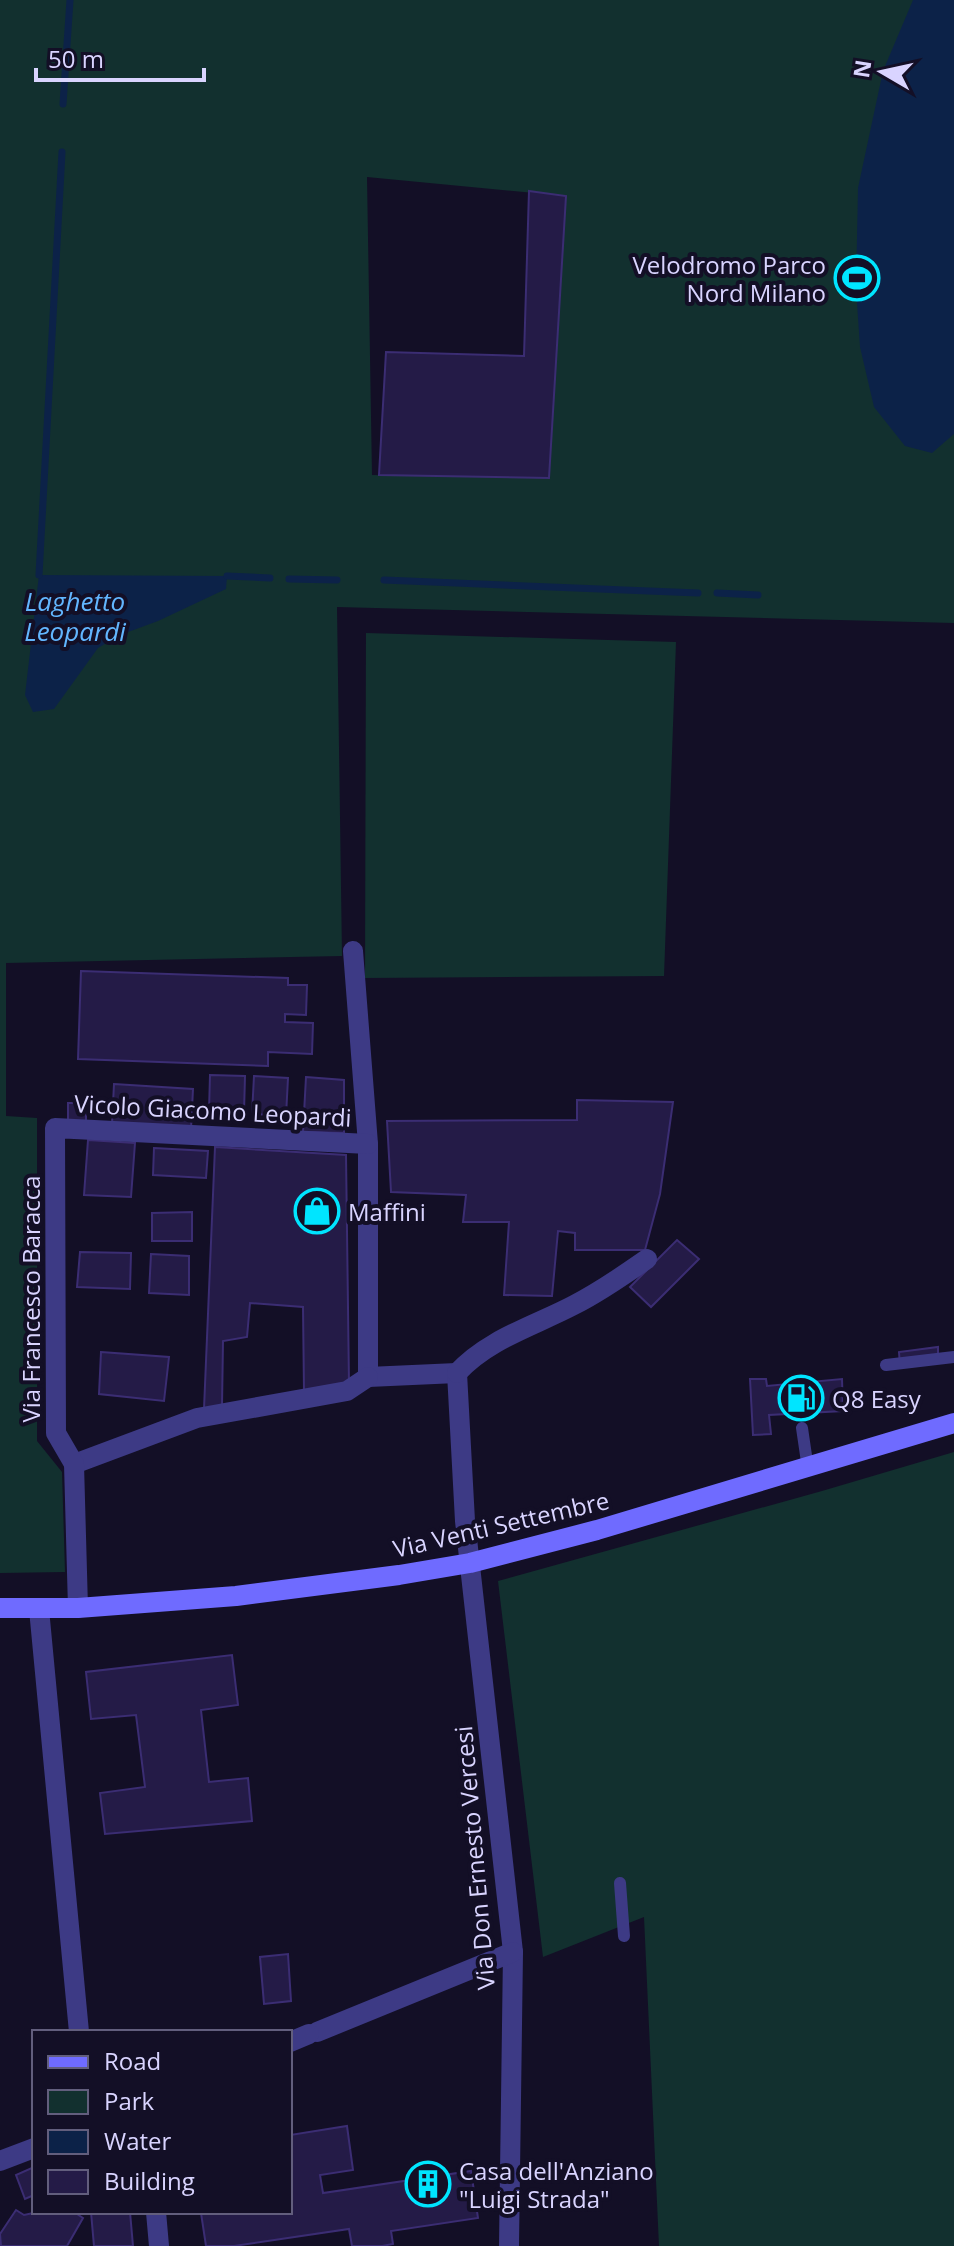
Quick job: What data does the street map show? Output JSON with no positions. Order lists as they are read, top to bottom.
{
  "streets": {
    "street": [
      "Vicolo Giacomo Leopardi",
      "Via Francesco Baracca",
      "Via Venti Settembre",
      "Via Don Ernesto Vercesi"
    ]
  },
  "crossings": [
    ["Vicolo Giacomo Leopardi", "Via Francesco Baracca"],
    ["Via Francesco Baracca", "Via Venti Settembre"],
    ["Via Venti Settembre", "Via Don Ernesto Vercesi"]
  ],
  "water": ["Laghetto Leopardi"],
  "places": {
    "sports": ["Velodromo Parco Nord Milano"],
    "shop": ["Maffini"],
    "fuel station": ["Q8 Easy"],
    "building": ["Casa dell'Anziano \"Luigi Strada\""]
  },
  "legend": [
    "Road",
    "Park",
    "Water",
    "Building"
  ],
  "scale_bar": "50 m",
  "north": "left"
}
